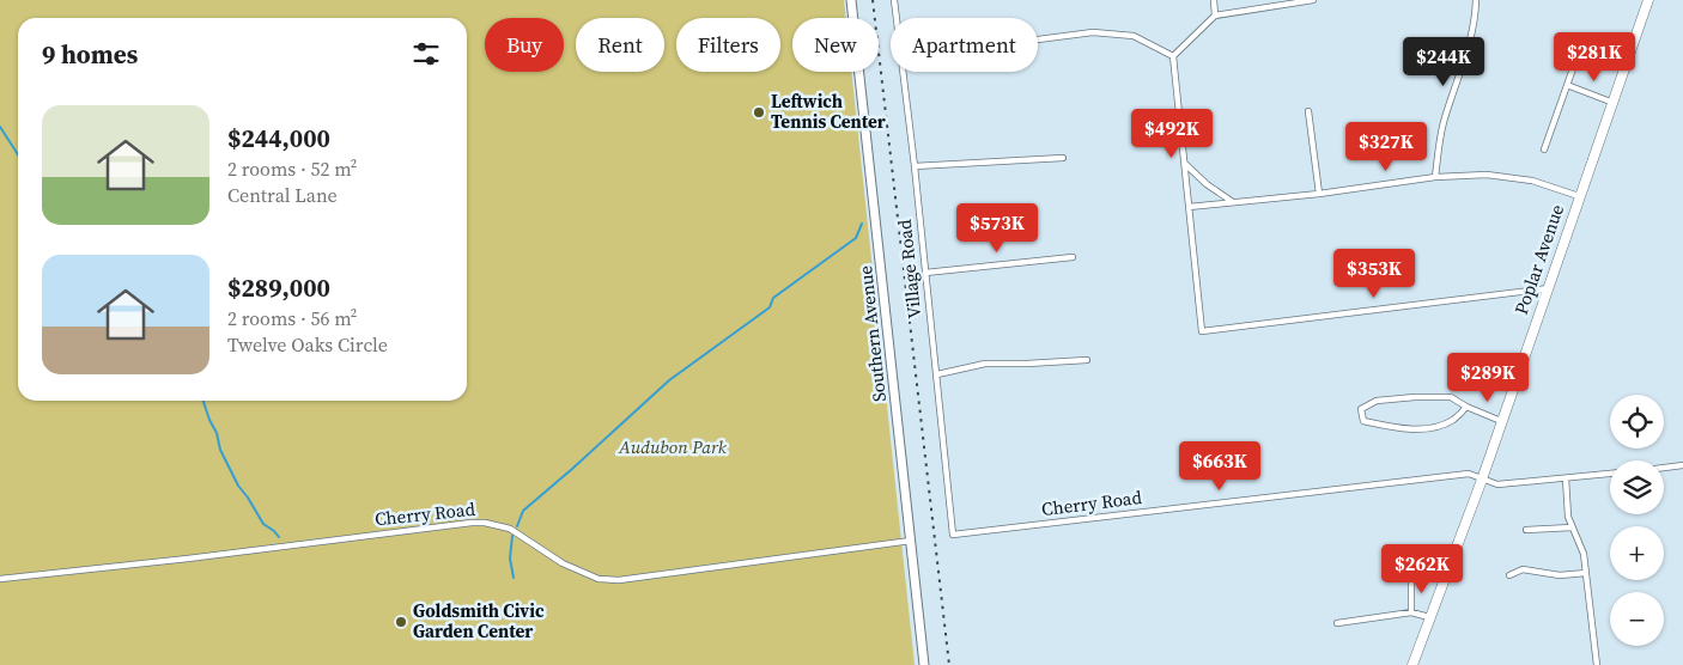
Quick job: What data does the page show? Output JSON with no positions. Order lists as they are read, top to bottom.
{
  "streets": {
    "main road": ["Poplar Avenue"],
    "street": ["Village Road", "Southern Avenue", "Cherry Road"]
  },
  "crossings": [
    ["Poplar Avenue", "Cherry Road"],
    ["Village Road", "Cherry Road"],
    ["Southern Avenue", "Cherry Road"]
  ],
  "parks": ["Audubon Park"],
  "places": ["Leftwich Tennis Center", "Goldsmith Civic Garden Center"],
  "page": {
    "chip": [
      "Buy",
      "Rent",
      "Filters",
      "New",
      "Apartment"
    ],
    "heading": "9 homes",
    "price": [
      "$281K",
      "$244K",
      "$492K",
      "$327K",
      "$573K",
      "$353K",
      "$289K",
      "$663K",
      "$262K"
    ],
    "list": [
      {
        "name": "$244,000",
        "note": "2 rooms · 52 m² · Central Lane"
      },
      {
        "name": "$289,000",
        "note": "2 rooms · 56 m² · Twelve Oaks Circle"
      }
    ],
    "map_buttons": ["+", "−"]
  }
}
